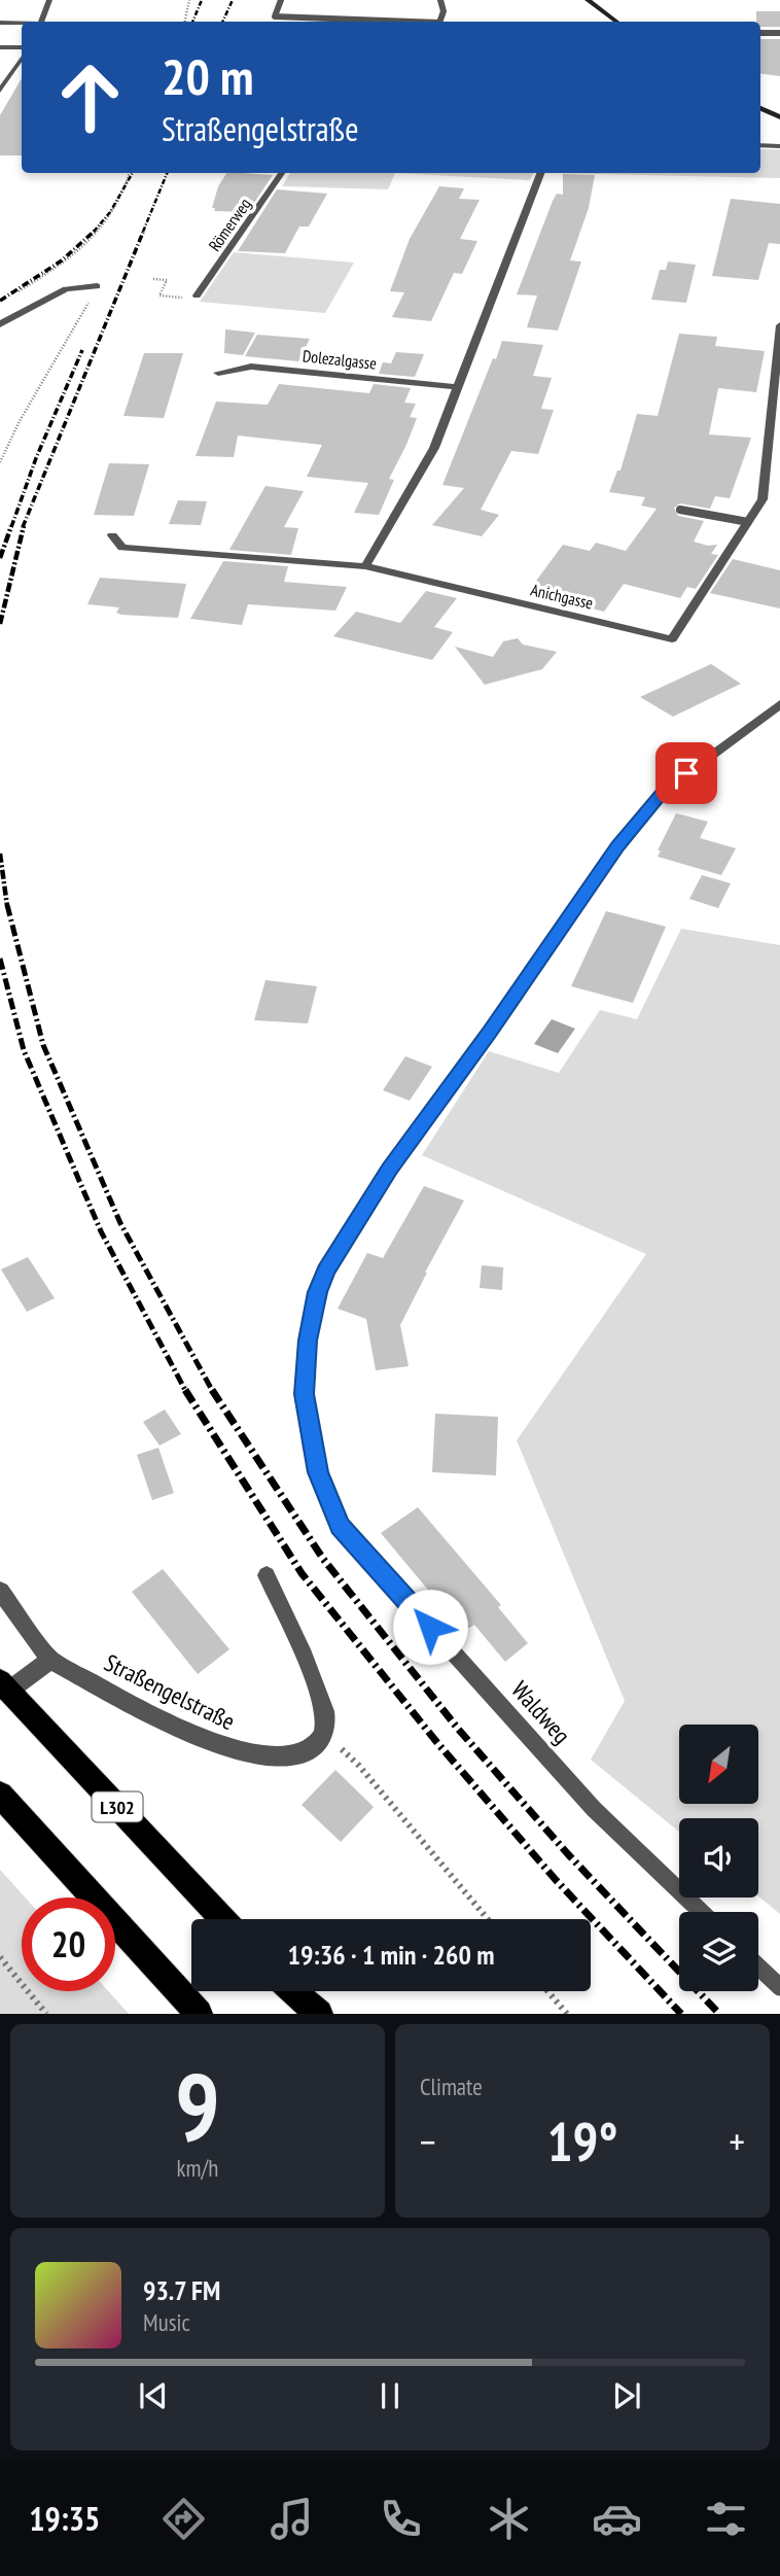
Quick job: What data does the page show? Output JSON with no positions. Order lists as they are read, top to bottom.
{
  "streets": {
    "main road": ["L302"],
    "street": [
      "Römerweg",
      "Dolezalgasse",
      "Anichgasse",
      "Straßengelstraße"
    ],
    "lane": ["Waldweg"]
  },
  "north": "bottom left",
  "page": {
    "turn": ["20 m", "Straßengelstraße"],
    "limit": "20",
    "trip": "19:36 · 1 min · 260 m",
    "tile": [
      ["9", "km/h"],
      "Climate"
    ],
    "heat": ["−", "19°", "+"],
    "song": ["93.7 FM", "Music"],
    "tabs": "19:35"
  }
}
